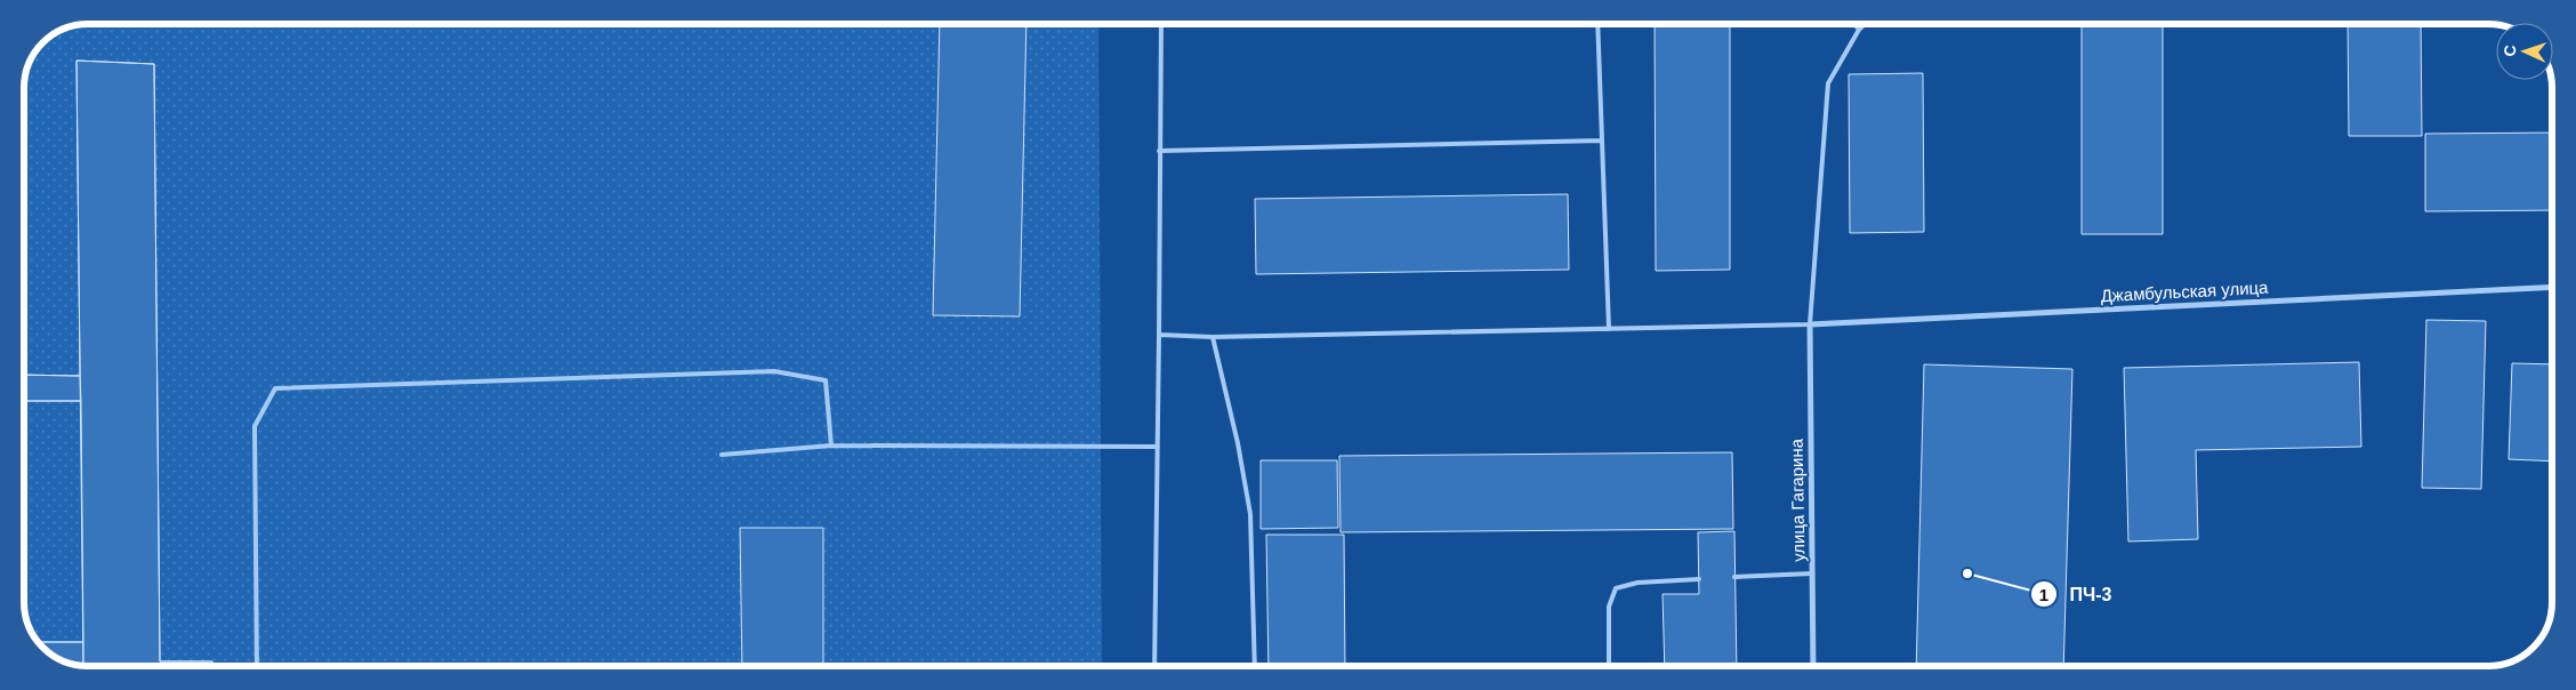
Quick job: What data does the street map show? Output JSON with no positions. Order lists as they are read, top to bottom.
{
  "streets": {
    "street": ["Джамбульская улица", "улица Гагарина"]
  },
  "crossings": [
    ["Джамбульская улица", "улица Гагарина"]
  ],
  "places": ["ПЧ-3"],
  "north": "left"
}
